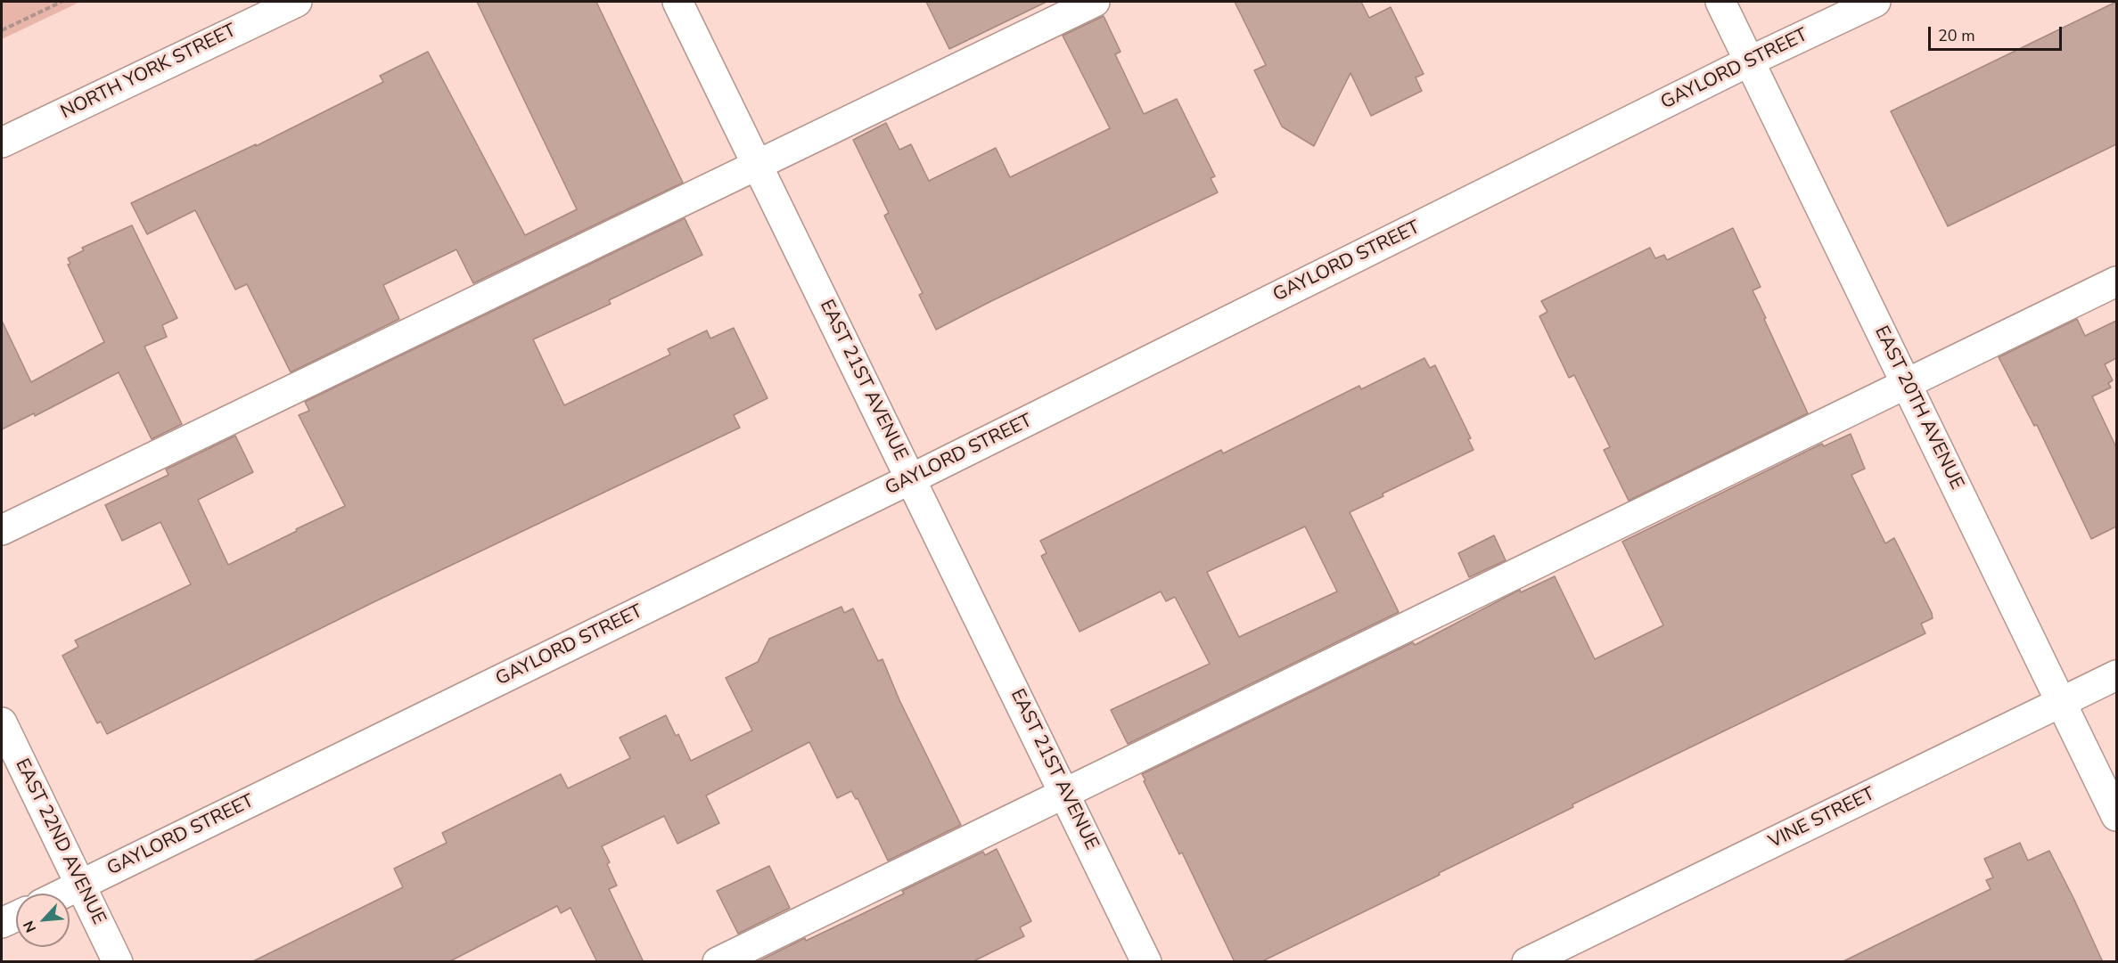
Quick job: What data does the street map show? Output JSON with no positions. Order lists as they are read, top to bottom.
{
  "streets": {
    "street": [
      "GAYLORD STREET",
      "NORTH YORK STREET",
      "EAST 21ST AVENUE",
      "EAST 20TH AVENUE",
      "VINE STREET",
      "EAST 22ND AVENUE"
    ]
  },
  "crossings": [
    ["GAYLORD STREET", "EAST 21ST AVENUE"],
    ["GAYLORD STREET", "EAST 20TH AVENUE"],
    ["GAYLORD STREET", "EAST 22ND AVENUE"],
    ["EAST 20TH AVENUE", "VINE STREET"]
  ],
  "scale_bar": "20 m",
  "north": "bottom left"
}
